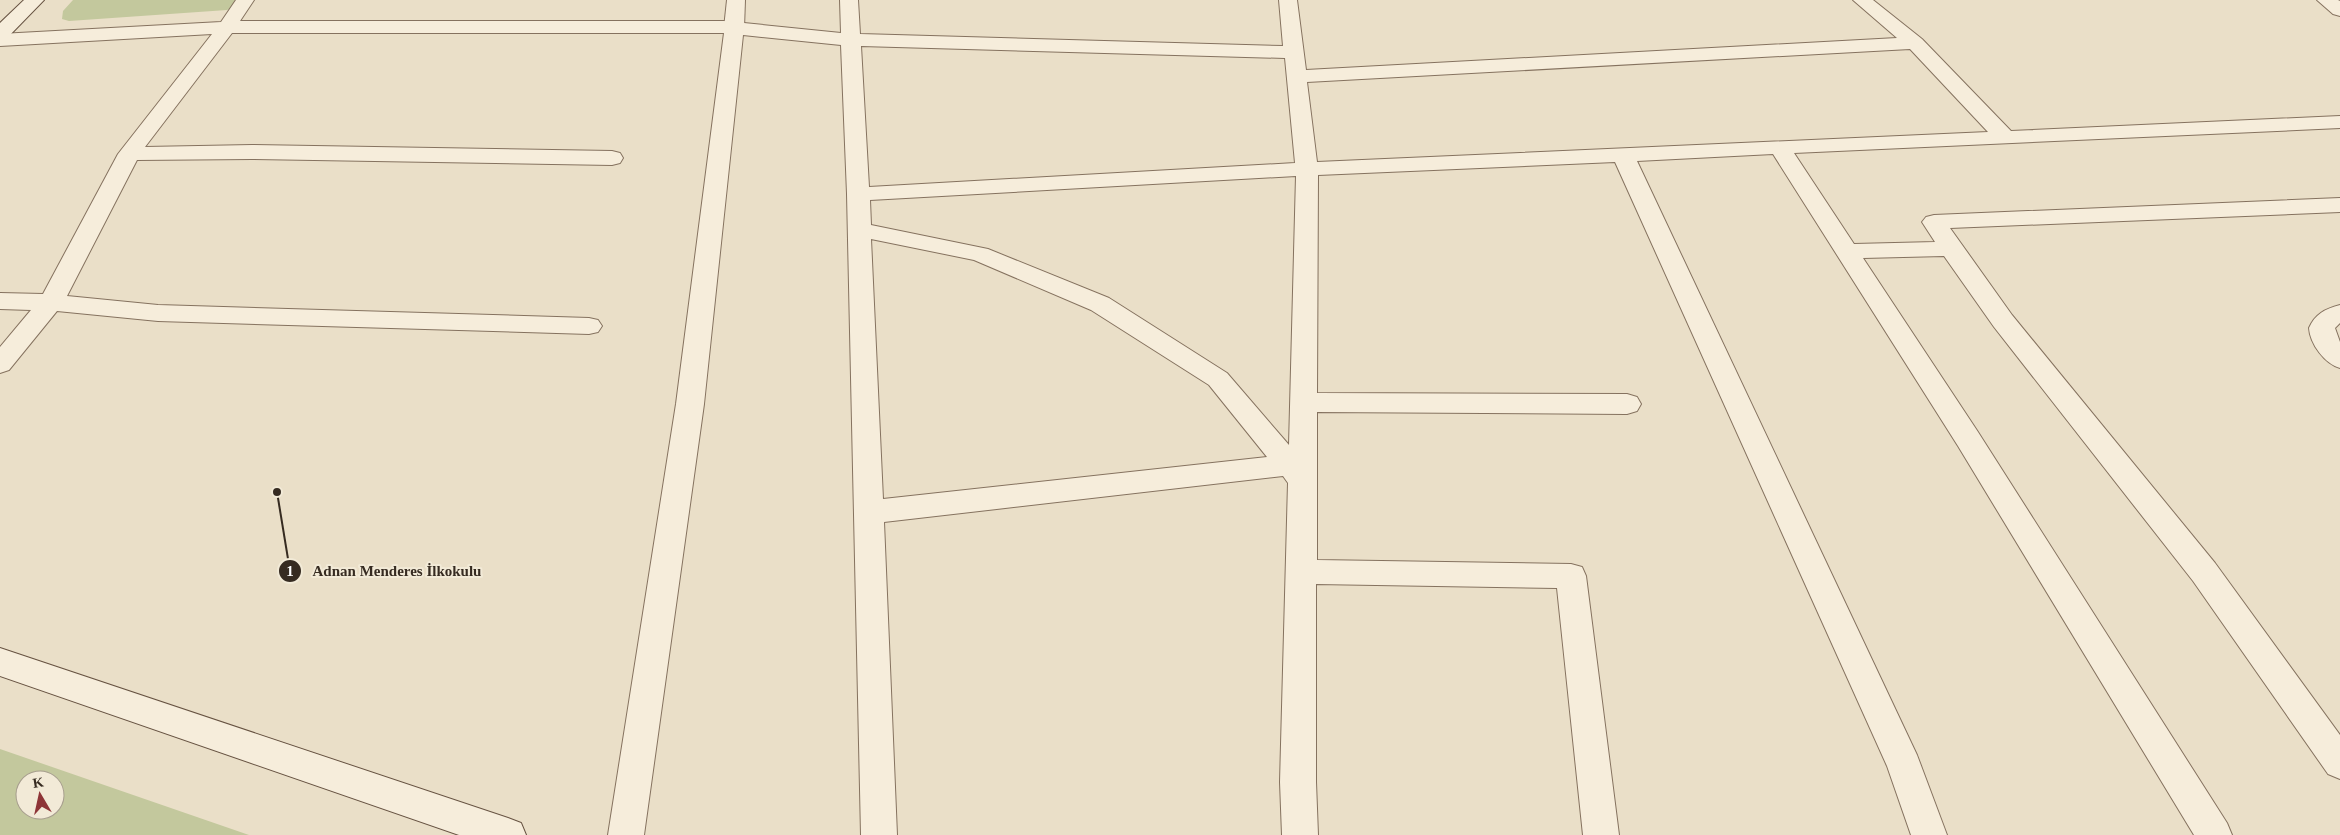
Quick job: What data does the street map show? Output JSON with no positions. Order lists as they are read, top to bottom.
{
  "places": ["Adnan Menderes İlkokulu"],
  "north": "top"
}
